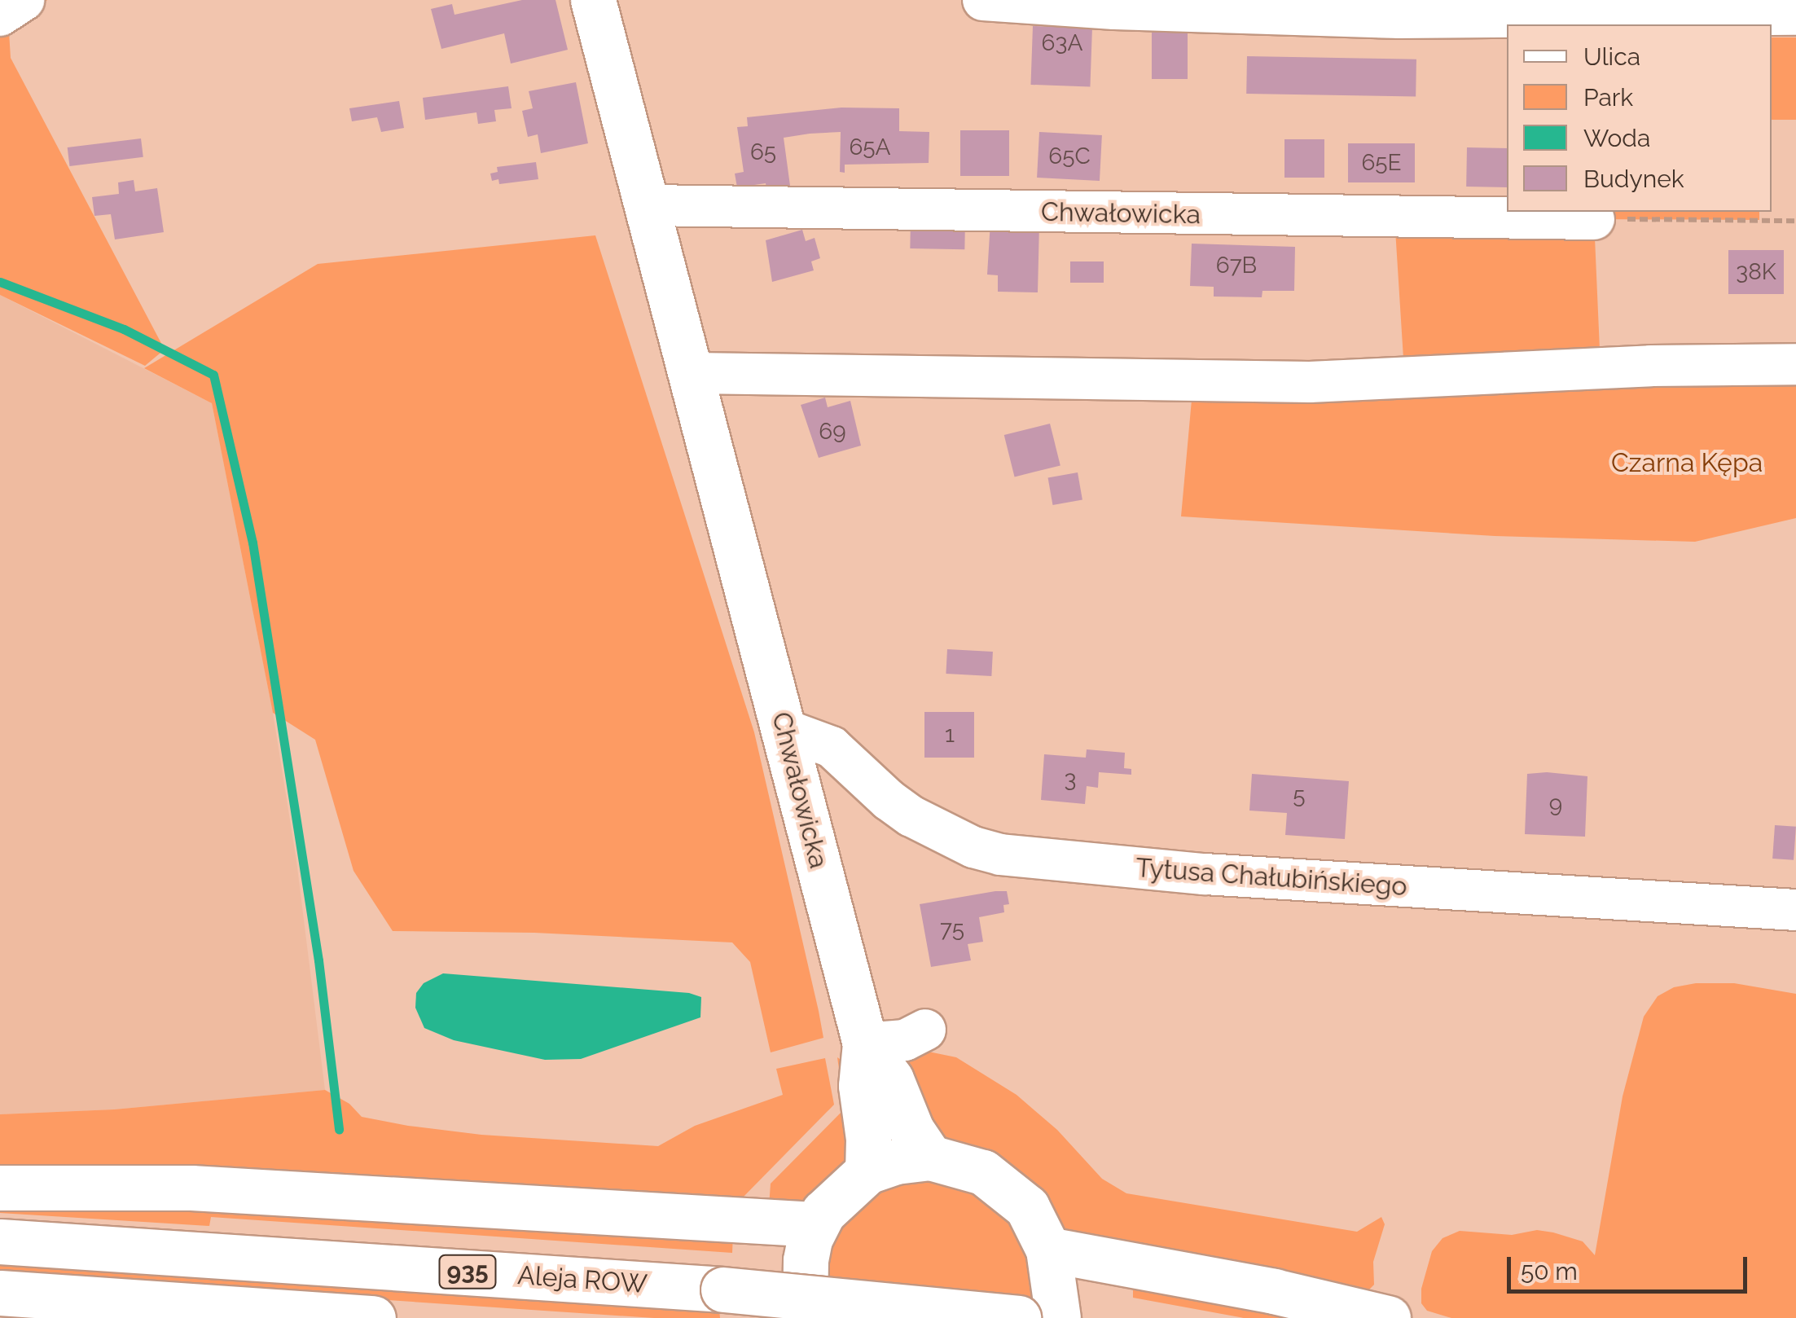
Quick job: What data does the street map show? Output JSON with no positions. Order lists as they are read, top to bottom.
{
  "streets": {
    "main road": ["Chwałowicka", "935", "Aleja ROW"],
    "street": ["Tytusa Chałubińskiego"]
  },
  "crossings": [
    ["Chwałowicka", "Tytusa Chałubińskiego"]
  ],
  "parks": ["Czarna Kępa"],
  "house_numbers": [
    "63A",
    "65A",
    "65",
    "65C",
    "65E",
    "67B",
    "38K",
    "69",
    "1",
    "3",
    "5",
    "9",
    "75"
  ],
  "legend": [
    "Ulica",
    "Park",
    "Woda",
    "Budynek"
  ],
  "scale_bar": "50 m"
}
